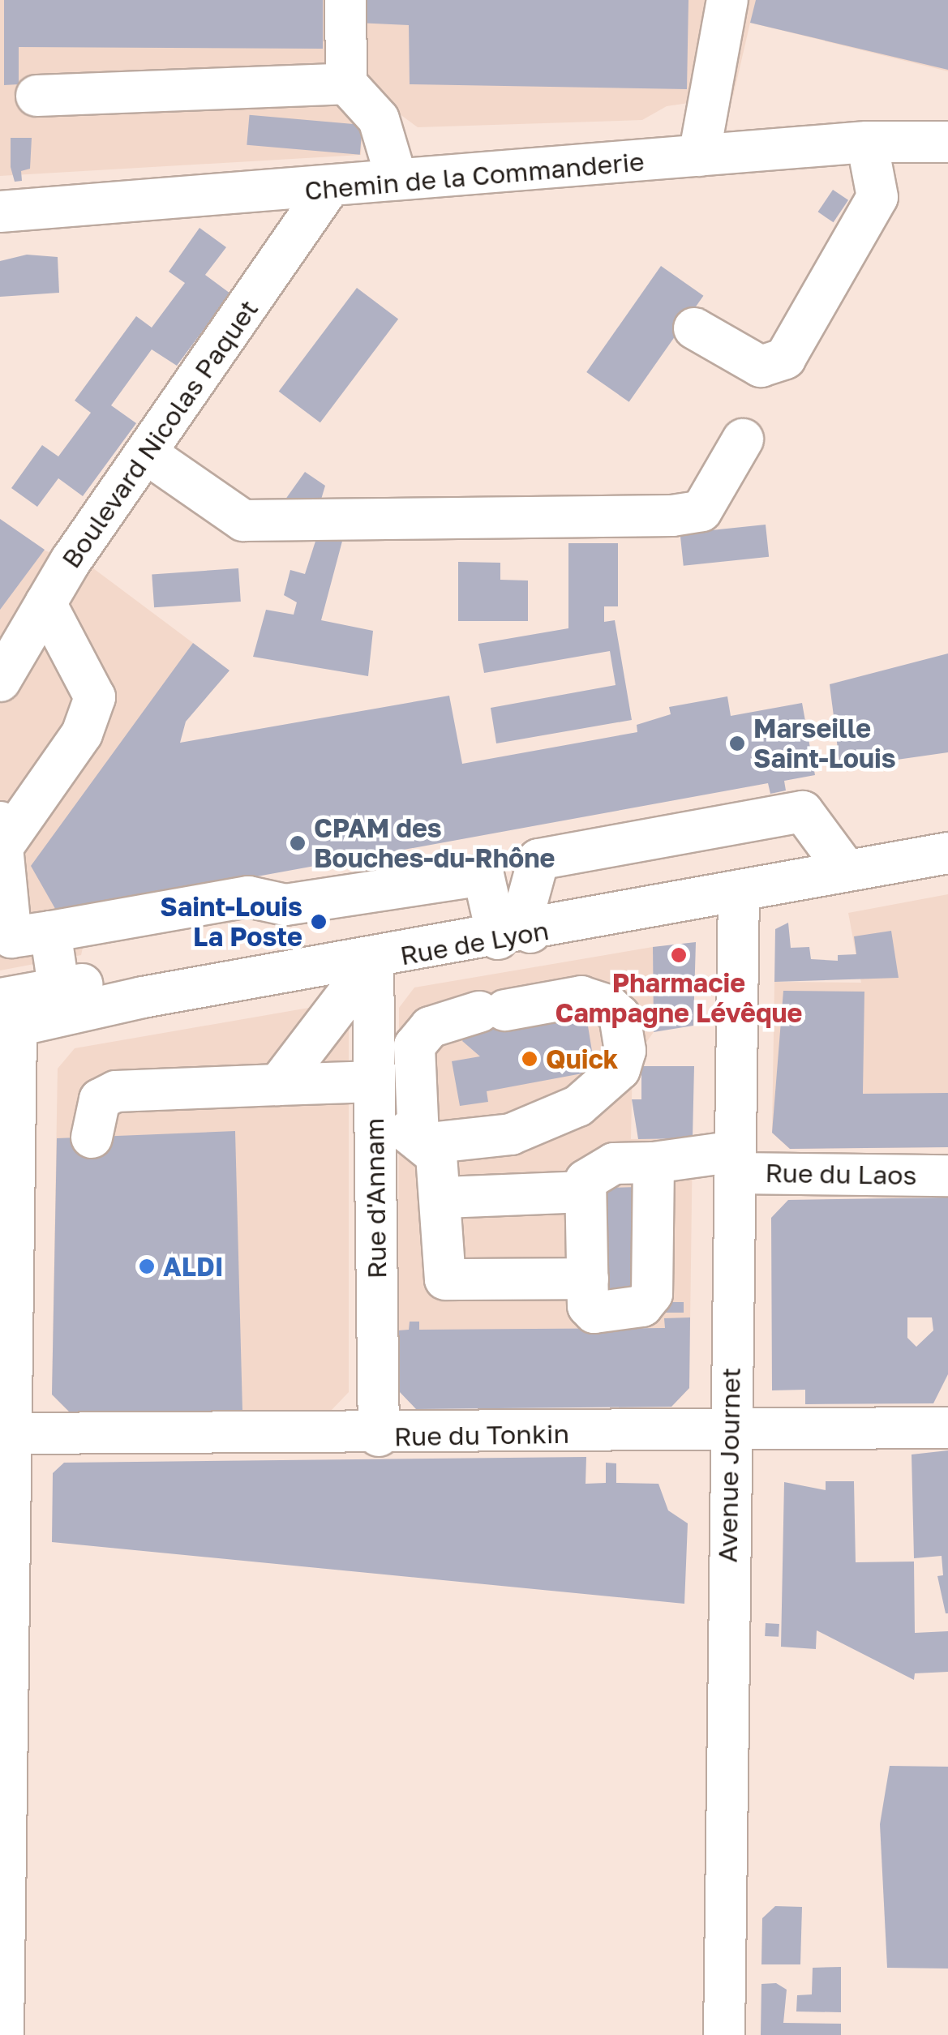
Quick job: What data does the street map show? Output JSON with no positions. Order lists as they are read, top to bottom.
{
  "streets": {
    "street": [
      "Chemin de la Commanderie",
      "Boulevard Nicolas Paquet",
      "Rue de Lyon",
      "Rue du Laos",
      "Rue d'Annam",
      "Rue du Tonkin",
      "Avenue Journet"
    ]
  },
  "crossings": [
    ["Chemin de la Commanderie", "Boulevard Nicolas Paquet"],
    ["Rue de Lyon", "Rue d'Annam"],
    ["Rue de Lyon", "Avenue Journet"],
    ["Rue du Laos", "Avenue Journet"],
    ["Rue d'Annam", "Rue du Tonkin"],
    ["Rue du Tonkin", "Avenue Journet"]
  ],
  "places": [
    "Marseille Saint-Louis",
    "CPAM des Bouches-du-Rhône",
    "Saint-Louis La Poste",
    "Pharmacie Campagne Lévêque",
    "Quick",
    "ALDI"
  ]
}
